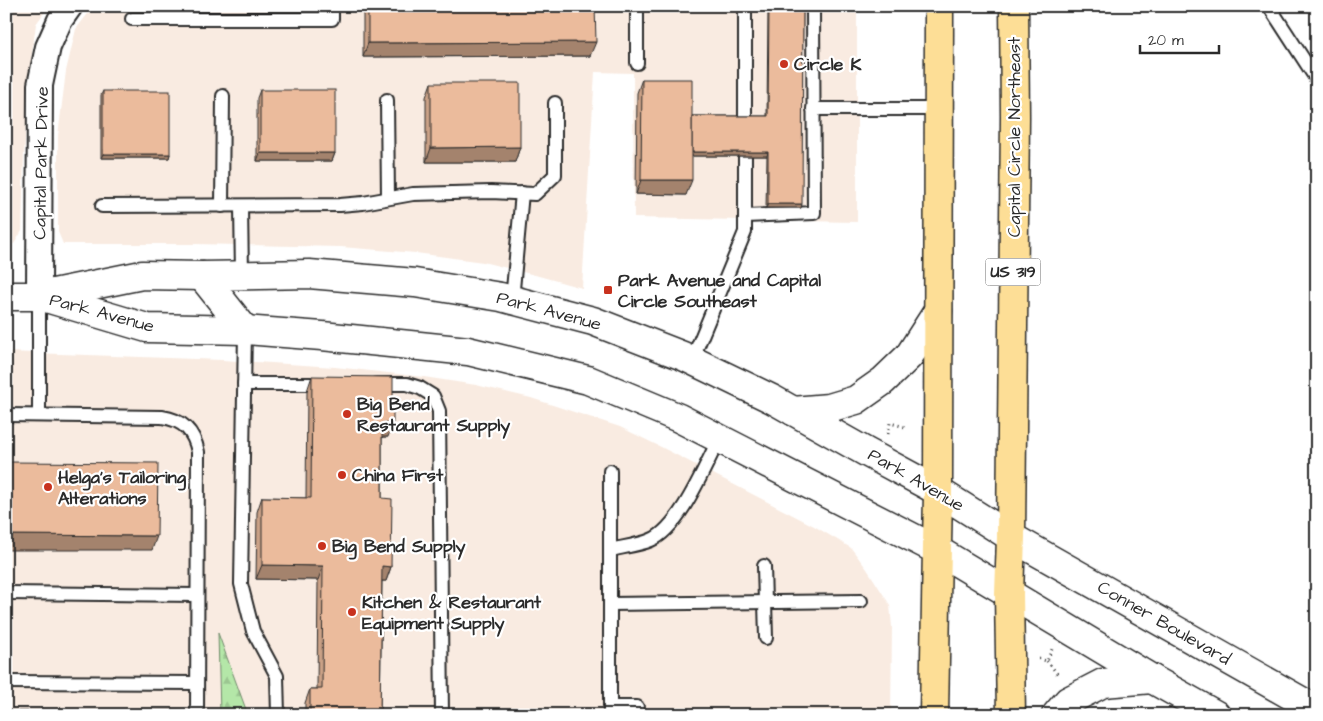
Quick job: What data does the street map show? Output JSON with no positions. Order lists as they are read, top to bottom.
{
  "streets": {
    "main road": [
      "Capital Circle Northeast",
      "US 319",
      "Park Avenue",
      "Conner Boulevard"
    ],
    "street": ["Capital Park Drive"]
  },
  "crossings": [
    ["Capital Circle Northeast", "US 319"],
    ["Capital Circle Northeast", "Park Avenue"],
    ["Capital Circle Northeast", "Conner Boulevard"],
    ["Capital Park Drive", "Park Avenue"],
    ["US 319", "Park Avenue"],
    ["US 319", "Conner Boulevard"],
    ["Park Avenue", "Conner Boulevard"]
  ],
  "places": {
    "other": [
      "Circle K",
      "Big Bend Restaurant Supply",
      "China First",
      "Helga's Tailoring Alterations",
      "Big Bend Supply",
      "Kitchen & Restaurant Equipment Supply"
    ],
    "transit": ["Park Avenue and Capital Circle Southeast"]
  },
  "scale_bar": "20 m"
}
